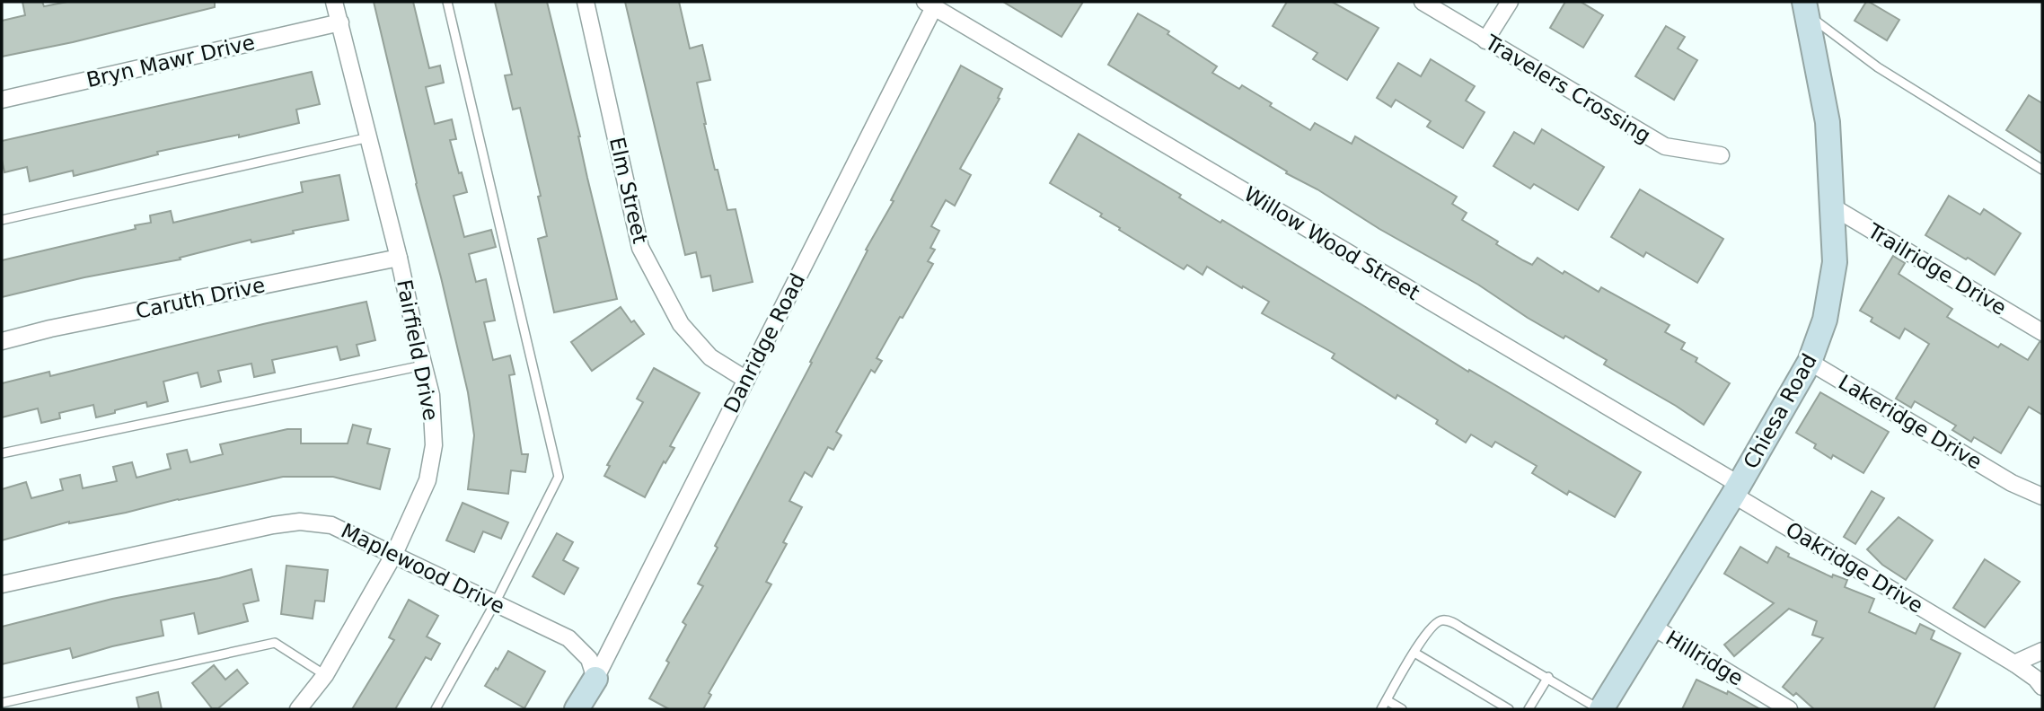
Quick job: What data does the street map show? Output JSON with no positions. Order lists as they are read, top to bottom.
{
  "streets": {
    "main road": ["Danridge Road", "Chiesa Road"],
    "street": [
      "Bryn Mawr Drive",
      "Travelers Crossing",
      "Elm Street",
      "Willow Wood Street",
      "Trailridge Drive",
      "Caruth Drive",
      "Fairfield Drive",
      "Lakeridge Drive",
      "Oakridge Drive",
      "Maplewood Drive",
      "Hillridge"
    ]
  },
  "crossings": [
    ["Bryn Mawr Drive", "Fairfield Drive"],
    ["Elm Street", "Danridge Road"],
    ["Willow Wood Street", "Danridge Road"],
    ["Willow Wood Street", "Chiesa Road"],
    ["Willow Wood Street", "Oakridge Drive"],
    ["Trailridge Drive", "Chiesa Road"],
    ["Caruth Drive", "Fairfield Drive"],
    ["Danridge Road", "Maplewood Drive"],
    ["Fairfield Drive", "Maplewood Drive"],
    ["Chiesa Road", "Lakeridge Drive"],
    ["Chiesa Road", "Oakridge Drive"],
    ["Chiesa Road", "Hillridge"]
  ]
}
